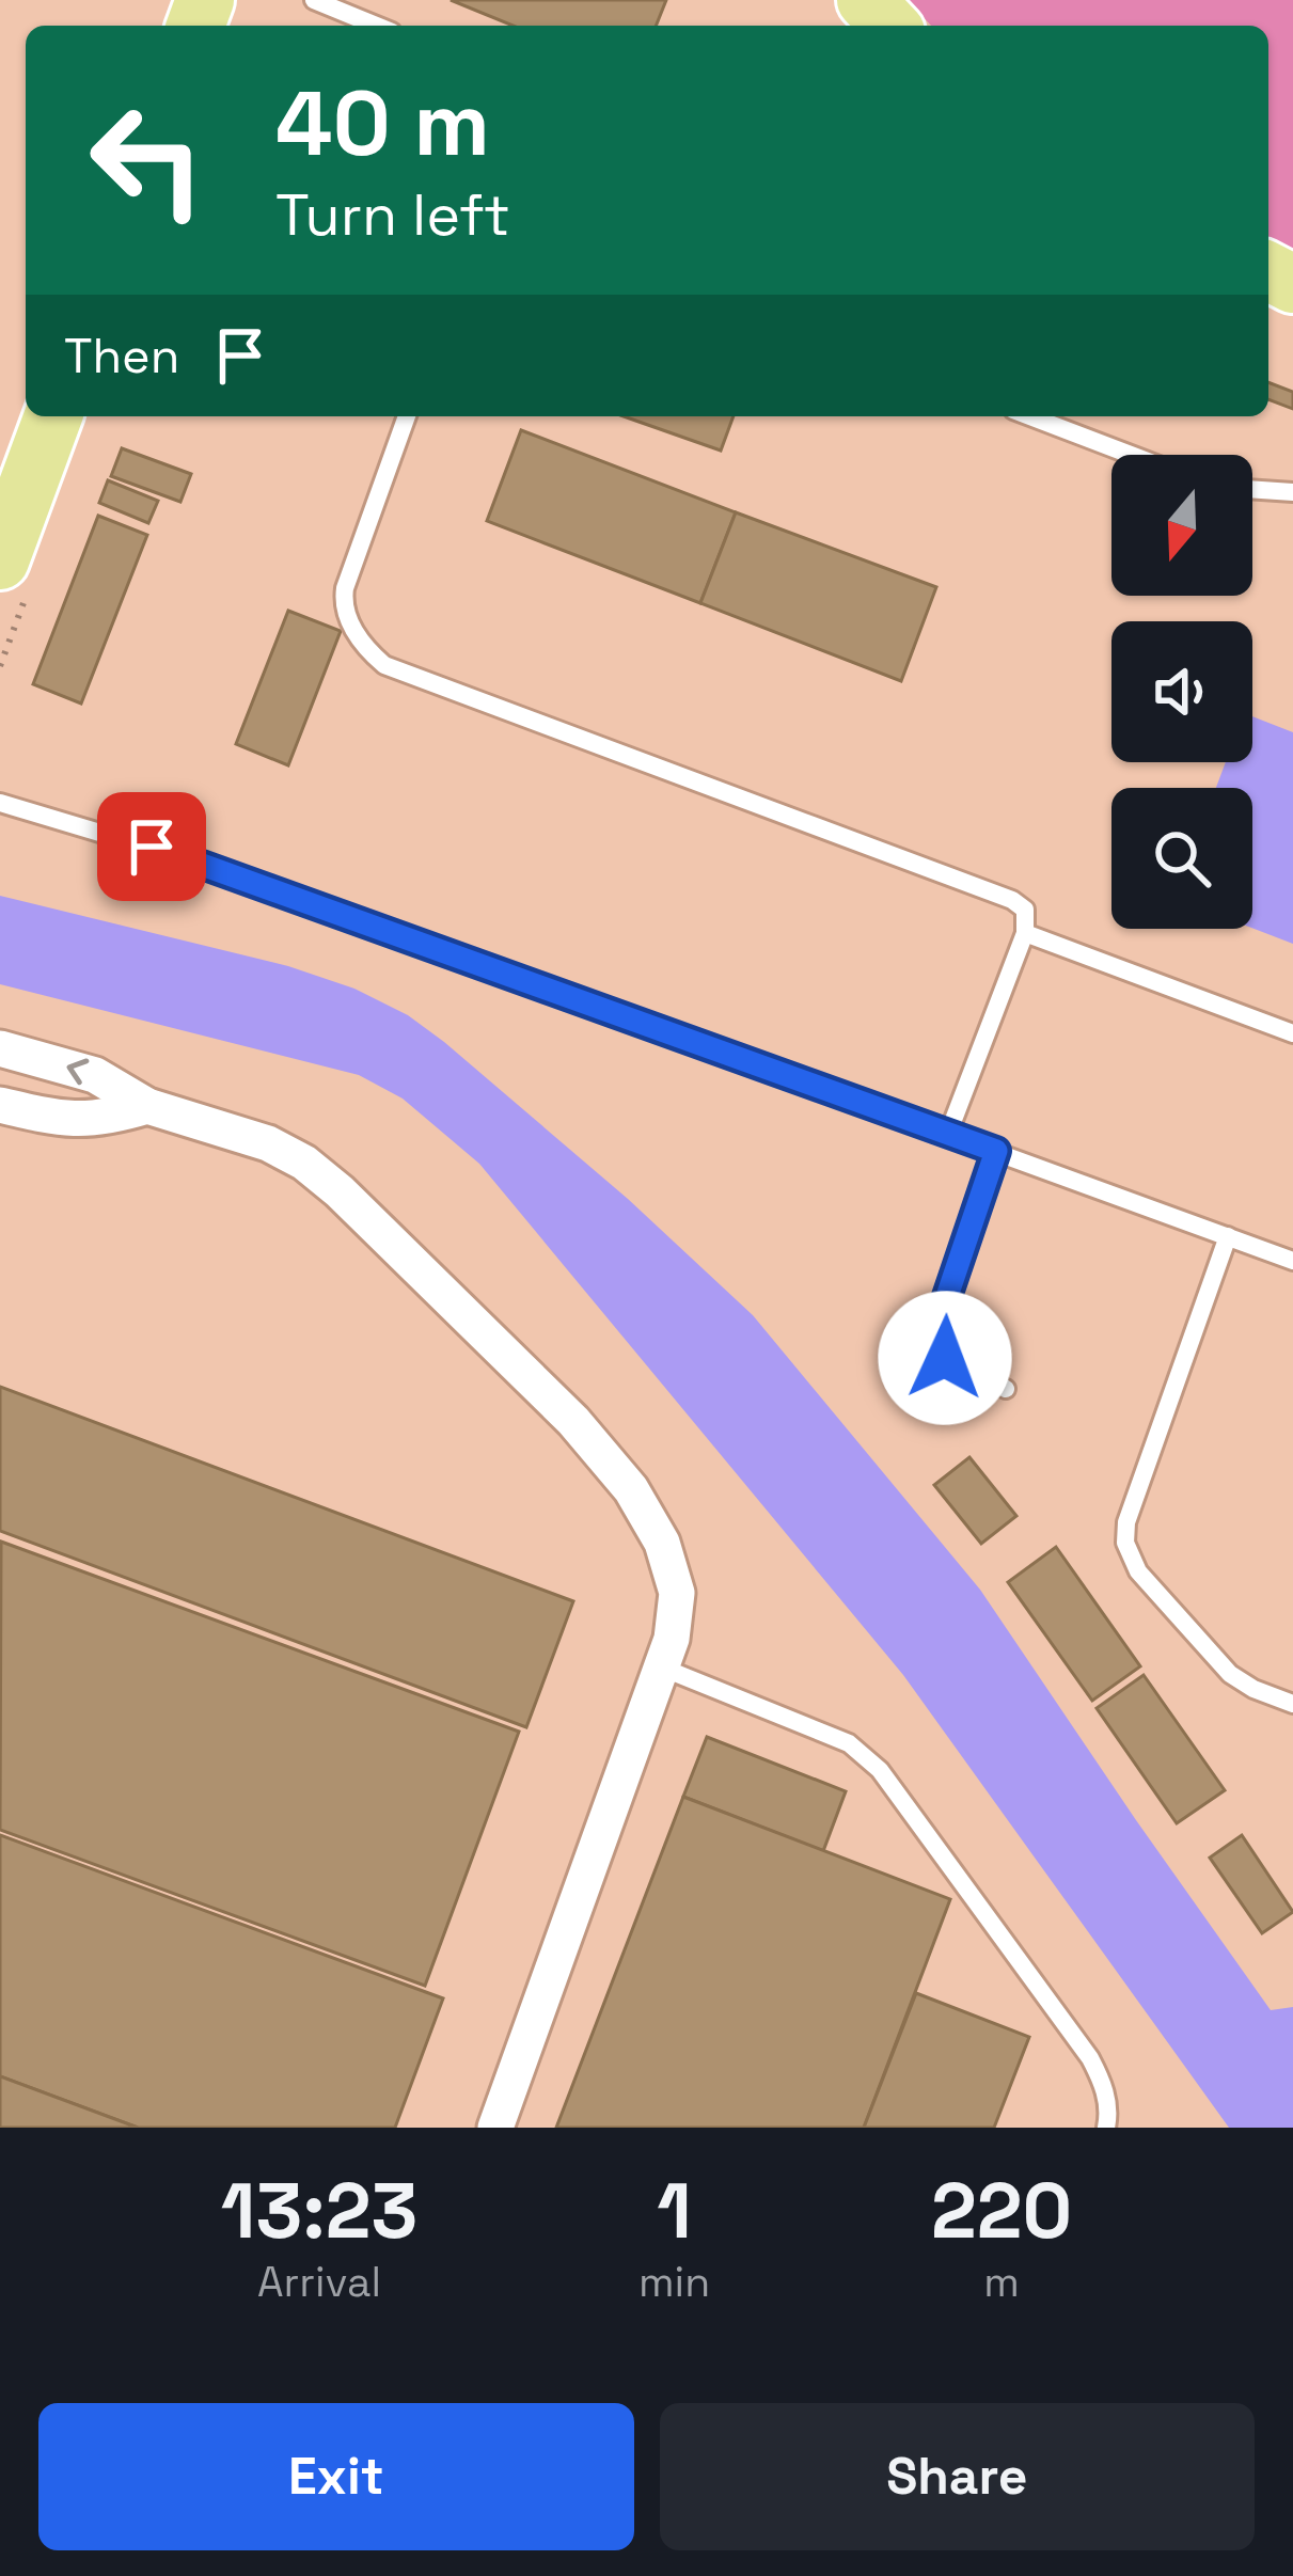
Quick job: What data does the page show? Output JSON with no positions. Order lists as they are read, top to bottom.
{
  "north": "bottom",
  "page": {
    "turn": ["40 m", "Turn left"],
    "then": "Then",
    "eta": [
      "13:23",
      "Arrival",
      "1",
      "min",
      "220",
      "m"
    ],
    "buttons": ["Exit", "Share"]
  }
}
